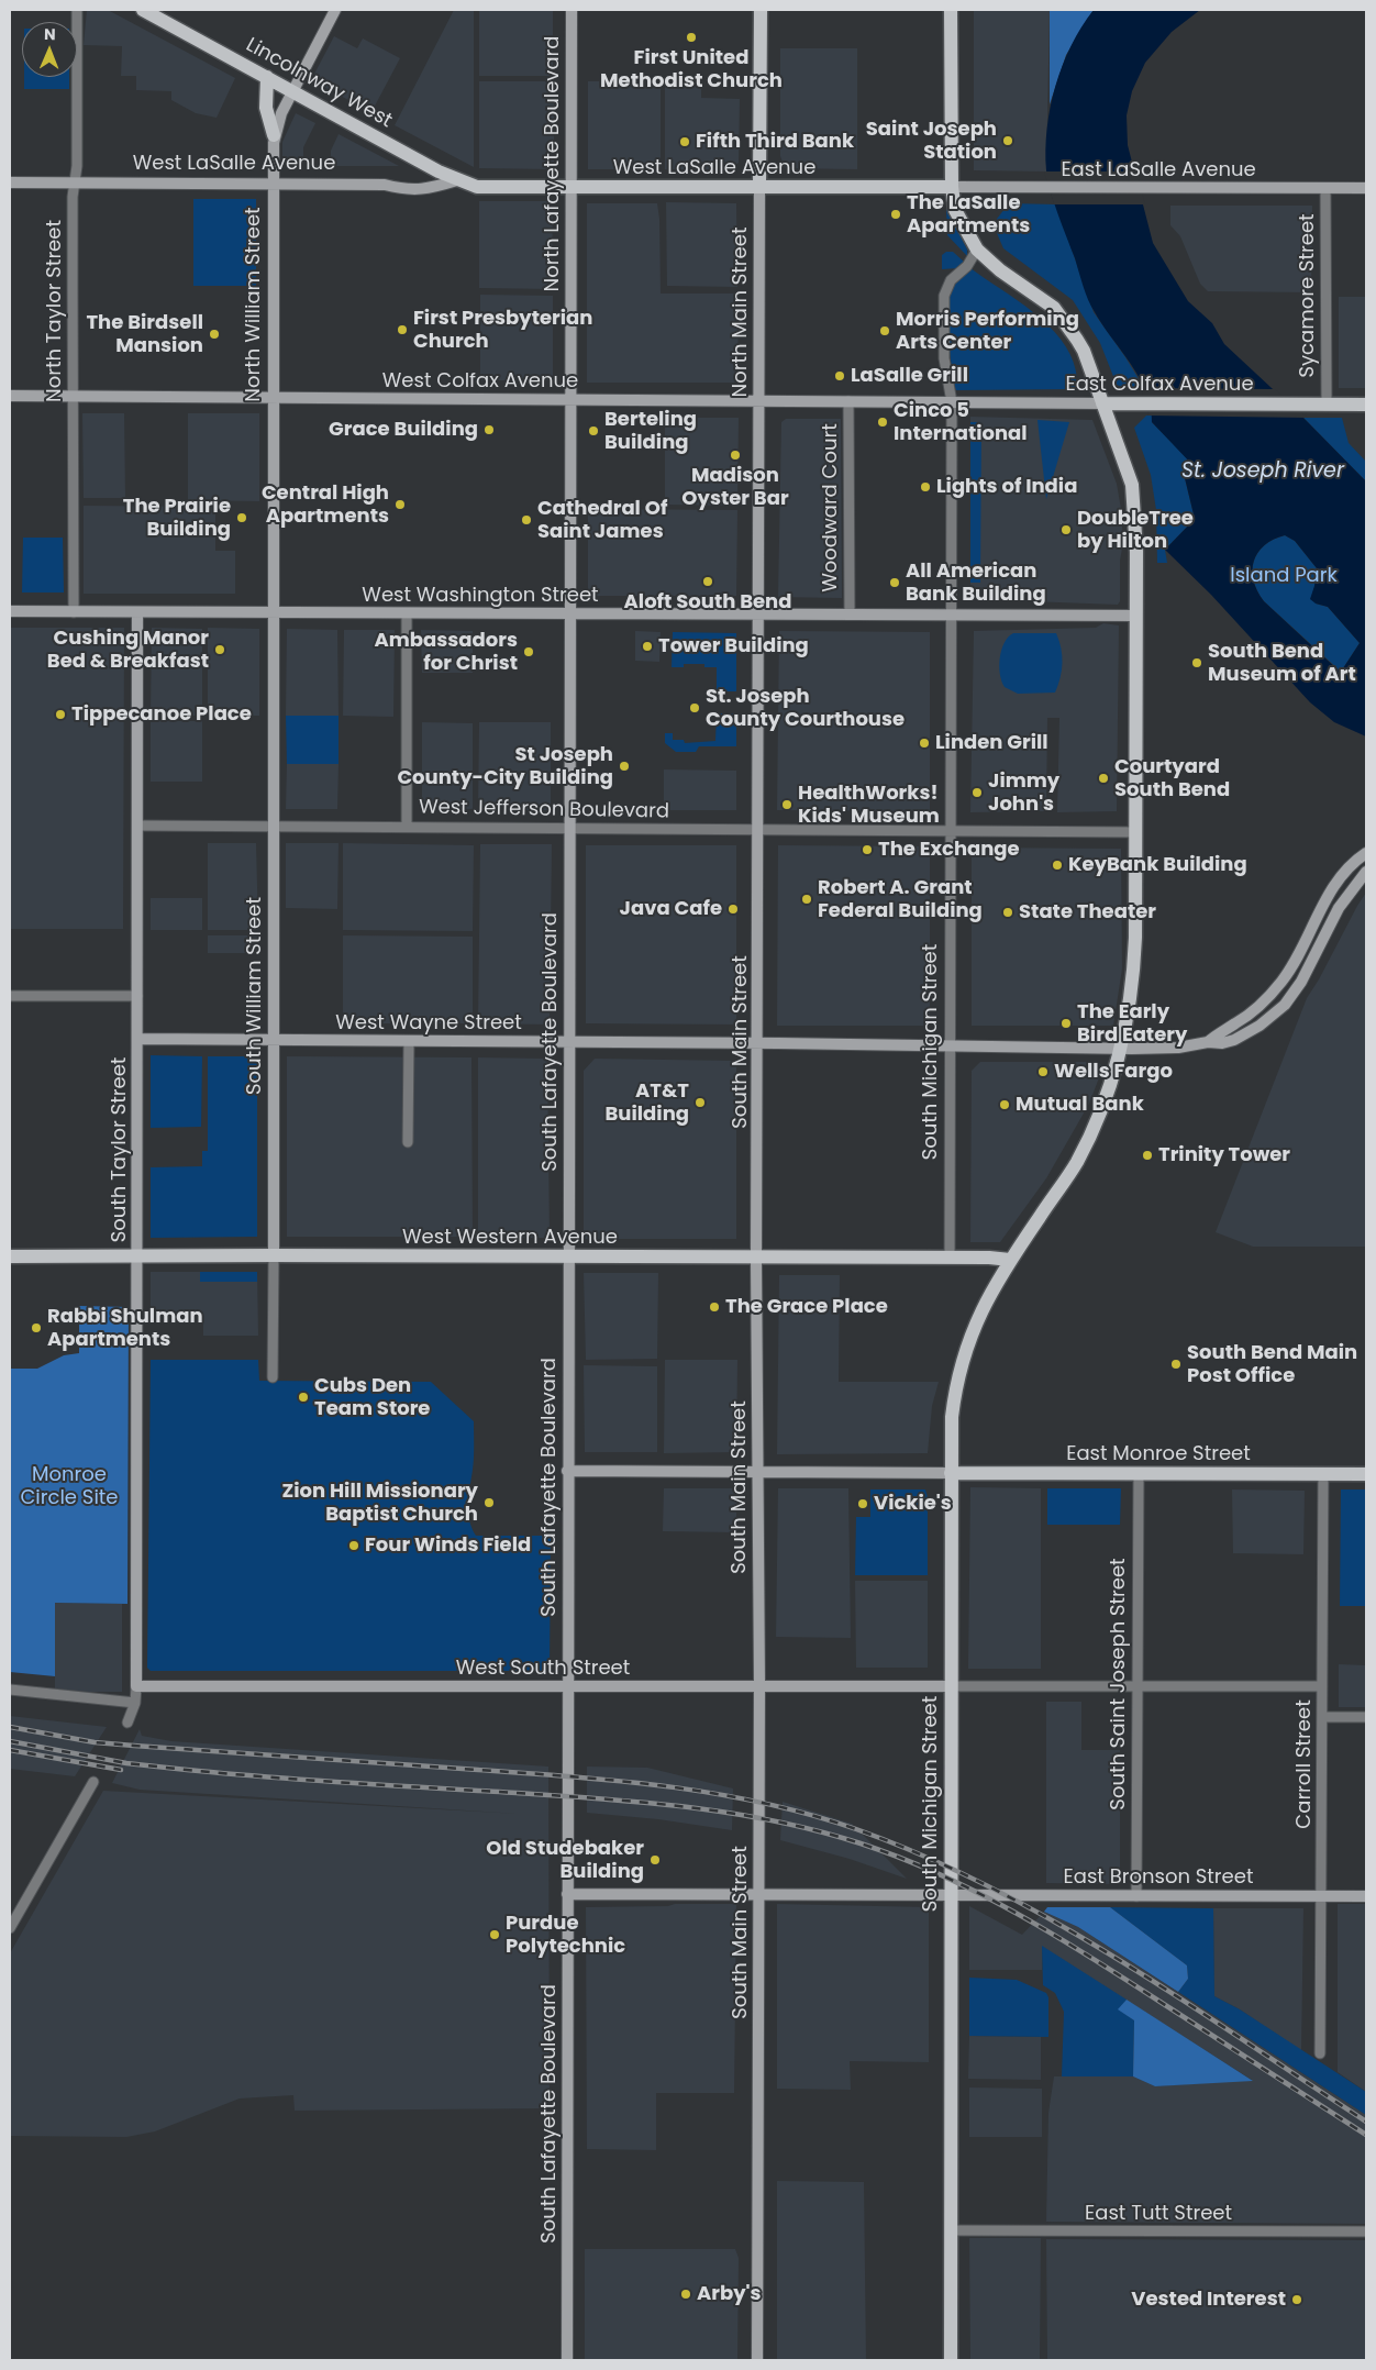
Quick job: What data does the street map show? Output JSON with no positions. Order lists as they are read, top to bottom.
{
  "streets": {
    "main road": [
      "Lincolnway West",
      "West LaSalle Avenue",
      "North Main Street",
      "East Colfax Avenue",
      "South Michigan Street",
      "West Western Avenue",
      "East Monroe Street"
    ],
    "street": [
      "North Lafayette Boulevard",
      "East LaSalle Avenue",
      "Sycamore Street",
      "North William Street",
      "North Taylor Street",
      "West Colfax Avenue",
      "Woodward Court",
      "West Washington Street",
      "West Jefferson Boulevard",
      "South William Street",
      "West Wayne Street",
      "South Lafayette Boulevard",
      "South Main Street",
      "South Taylor Street",
      "West South Street",
      "South Saint Joseph Street",
      "Carroll Street",
      "East Bronson Street",
      "East Tutt Street"
    ]
  },
  "crossings": [
    ["Lincolnway West", "West LaSalle Avenue"],
    ["Lincolnway West", "North William Street"],
    ["West LaSalle Avenue", "North Lafayette Boulevard"],
    ["West LaSalle Avenue", "East LaSalle Avenue"],
    ["West LaSalle Avenue", "North William Street"],
    ["West LaSalle Avenue", "North Taylor Street"],
    ["West LaSalle Avenue", "North Main Street"],
    ["West LaSalle Avenue", "South Michigan Street"],
    ["North Lafayette Boulevard", "West Colfax Avenue"],
    ["North Lafayette Boulevard", "West Washington Street"],
    ["North Lafayette Boulevard", "South Lafayette Boulevard"],
    ["East LaSalle Avenue", "Sycamore Street"],
    ["East LaSalle Avenue", "South Michigan Street"],
    ["Sycamore Street", "East Colfax Avenue"],
    ["North William Street", "West Colfax Avenue"],
    ["North William Street", "West Washington Street"],
    ["North William Street", "South William Street"],
    ["North Taylor Street", "West Colfax Avenue"],
    ["North Taylor Street", "West Washington Street"],
    ["North Main Street", "West Colfax Avenue"],
    ["North Main Street", "West Washington Street"],
    ["North Main Street", "South Main Street"],
    ["West Colfax Avenue", "East Colfax Avenue"],
    ["West Colfax Avenue", "Woodward Court"],
    ["West Colfax Avenue", "South Michigan Street"],
    ["East Colfax Avenue", "South Michigan Street"],
    ["Woodward Court", "West Washington Street"],
    ["West Washington Street", "South William Street"],
    ["West Washington Street", "South Lafayette Boulevard"],
    ["West Washington Street", "South Main Street"],
    ["West Washington Street", "South Michigan Street"],
    ["West Washington Street", "South Taylor Street"],
    ["West Jefferson Boulevard", "South William Street"],
    ["West Jefferson Boulevard", "South Lafayette Boulevard"],
    ["West Jefferson Boulevard", "South Main Street"],
    ["West Jefferson Boulevard", "South Michigan Street"],
    ["West Jefferson Boulevard", "South Taylor Street"],
    ["South William Street", "West Wayne Street"],
    ["South William Street", "West Western Avenue"],
    ["West Wayne Street", "South Lafayette Boulevard"],
    ["West Wayne Street", "South Main Street"],
    ["West Wayne Street", "South Michigan Street"],
    ["West Wayne Street", "South Taylor Street"],
    ["South Lafayette Boulevard", "West Western Avenue"],
    ["South Lafayette Boulevard", "West South Street"],
    ["South Lafayette Boulevard", "East Bronson Street"],
    ["South Main Street", "West Western Avenue"],
    ["South Main Street", "West South Street"],
    ["South Main Street", "East Bronson Street"],
    ["South Michigan Street", "West Western Avenue"],
    ["South Michigan Street", "East Monroe Street"],
    ["South Michigan Street", "West South Street"],
    ["South Michigan Street", "East Bronson Street"],
    ["South Michigan Street", "East Tutt Street"],
    ["South Taylor Street", "West Western Avenue"],
    ["South Taylor Street", "West South Street"],
    ["East Monroe Street", "South Saint Joseph Street"],
    ["East Monroe Street", "Carroll Street"],
    ["South Saint Joseph Street", "East Bronson Street"],
    ["Carroll Street", "East Bronson Street"]
  ],
  "water": ["St. Joseph River"],
  "parks": ["Island Park", "Monroe Circle Site"],
  "places": [
    "First United Methodist Church",
    "Saint Joseph Station",
    "Fifth Third Bank",
    "The LaSalle Apartments",
    "First Presbyterian Church",
    "Morris Performing Arts Center",
    "The Birdsell Mansion",
    "LaSalle Grill",
    "Cinco 5 International",
    "Grace Building",
    "Berteling Building",
    "Madison Oyster Bar",
    "Lights of India",
    "Central High Apartments",
    "The Prairie Building",
    "Cathedral Of Saint James",
    "DoubleTree by Hilton",
    "Aloft South Bend",
    "All American Bank Building",
    "Tower Building",
    "Cushing Manor Bed & Breakfast",
    "Ambassadors for Christ",
    "South Bend Museum of Art",
    "St. Joseph County Courthouse",
    "Tippecanoe Place",
    "Linden Grill",
    "St Joseph County-City Building",
    "Courtyard South Bend",
    "Jimmy John's",
    "HealthWorks! Kids' Museum",
    "The Exchange",
    "KeyBank Building",
    "Robert A. Grant Federal Building",
    "Java Cafe",
    "State Theater",
    "The Early Bird Eatery",
    "Wells Fargo",
    "AT&T Building",
    "Mutual Bank",
    "Trinity Tower",
    "The Grace Place",
    "Rabbi Shulman Apartments",
    "South Bend Main Post Office",
    "Cubs Den Team Store",
    "Zion Hill Missionary Baptist Church",
    "Vickie's",
    "Four Winds Field",
    "Old Studebaker Building",
    "Purdue Polytechnic",
    "Arby's",
    "Vested Interest"
  ],
  "north": "top"
}
